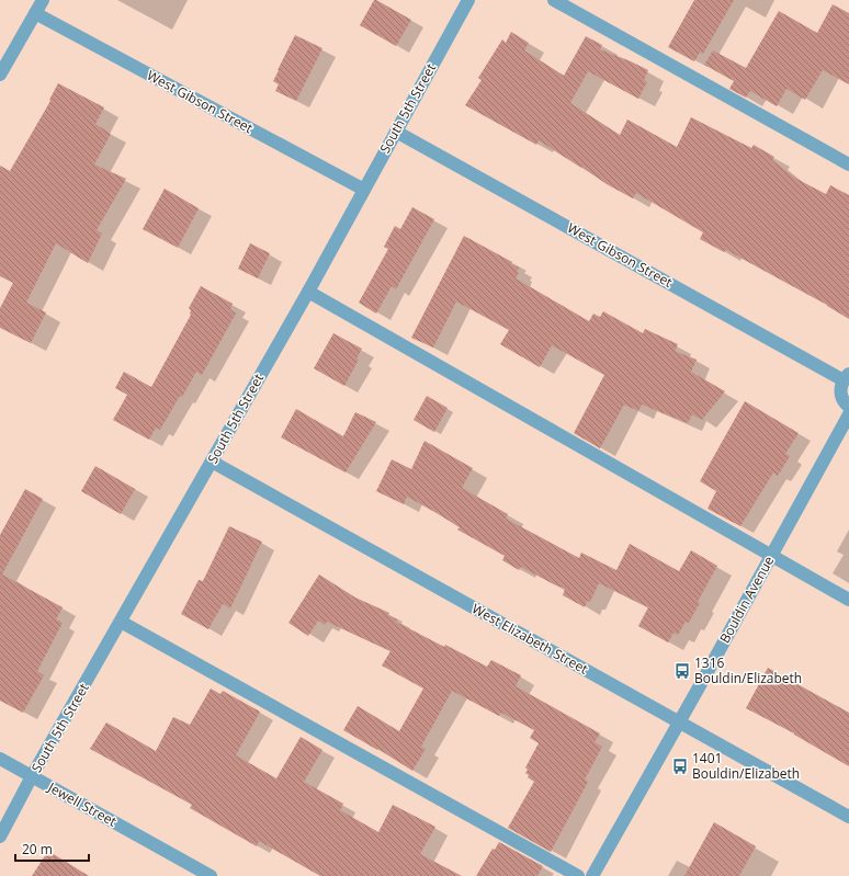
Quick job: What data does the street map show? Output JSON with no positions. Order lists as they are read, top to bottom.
{
  "streets": {
    "street": [
      "West Gibson Street",
      "South 5th Street",
      "Bouldin Avenue",
      "West Elizabeth Street",
      "Jewell Street"
    ]
  },
  "crossings": [
    ["West Gibson Street", "South 5th Street"],
    ["South 5th Street", "West Elizabeth Street"],
    ["South 5th Street", "Jewell Street"],
    ["Bouldin Avenue", "West Elizabeth Street"]
  ],
  "places": {
    "bus stop": ["1316 Bouldin/Elizabeth", "1401 Bouldin/Elizabeth"]
  },
  "scale_bar": "20 m"
}
